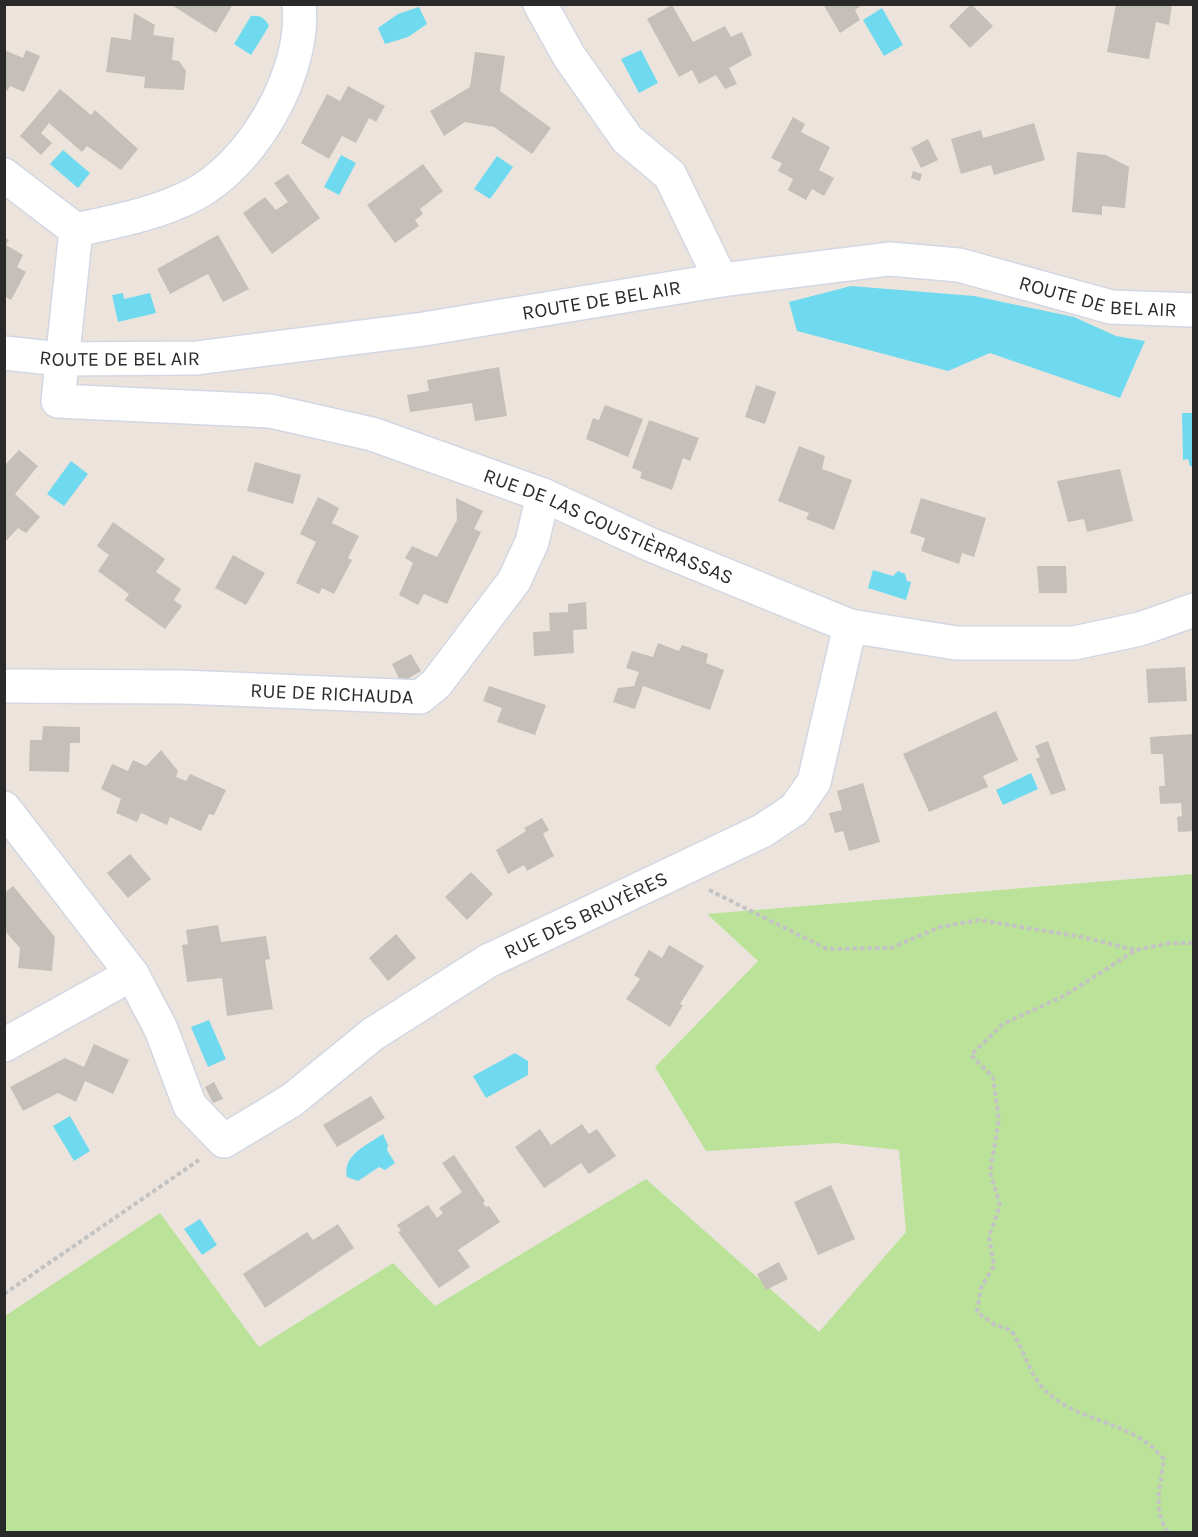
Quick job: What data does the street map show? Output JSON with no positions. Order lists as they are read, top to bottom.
{
  "streets": {
    "street": [
      "ROUTE DE BEL AIR",
      "RUE DE LAS COUSTIÈRRASSAS",
      "RUE DE RICHAUDA",
      "RUE DES BRUYÈRES"
    ]
  },
  "crossings": [
    ["ROUTE DE BEL AIR", "RUE DE LAS COUSTIÈRRASSAS"],
    ["RUE DE LAS COUSTIÈRRASSAS", "RUE DE RICHAUDA"],
    ["RUE DE LAS COUSTIÈRRASSAS", "RUE DES BRUYÈRES"]
  ]
}
